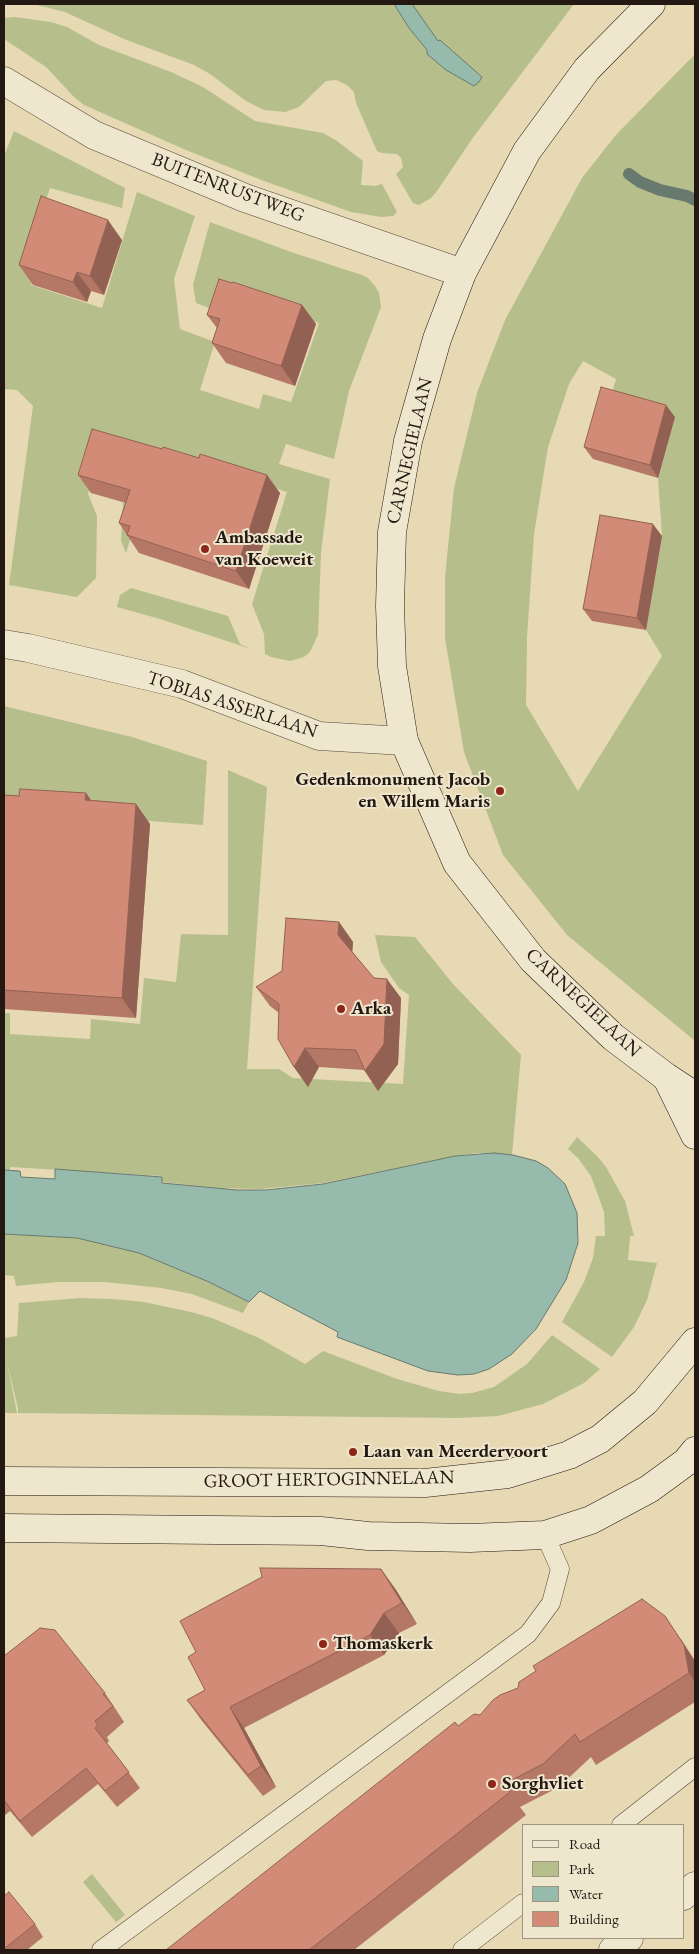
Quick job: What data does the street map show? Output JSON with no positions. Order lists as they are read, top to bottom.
{
  "streets": {
    "main road": [
      "BUITENRUSTWEG",
      "CARNEGIELAAN",
      "TOBIAS ASSERLAAN",
      "GROOT HERTOGINNELAAN"
    ]
  },
  "crossings": [
    ["BUITENRUSTWEG", "CARNEGIELAAN"],
    ["CARNEGIELAAN", "TOBIAS ASSERLAAN"]
  ],
  "places": [
    "Ambassade van Koeweit",
    "Gedenkmonument Jacob en Willem Maris",
    "Arka",
    "Laan van Meerdervoort",
    "Thomaskerk",
    "Sorghvliet"
  ],
  "legend": [
    "Road",
    "Park",
    "Water",
    "Building"
  ]
}
